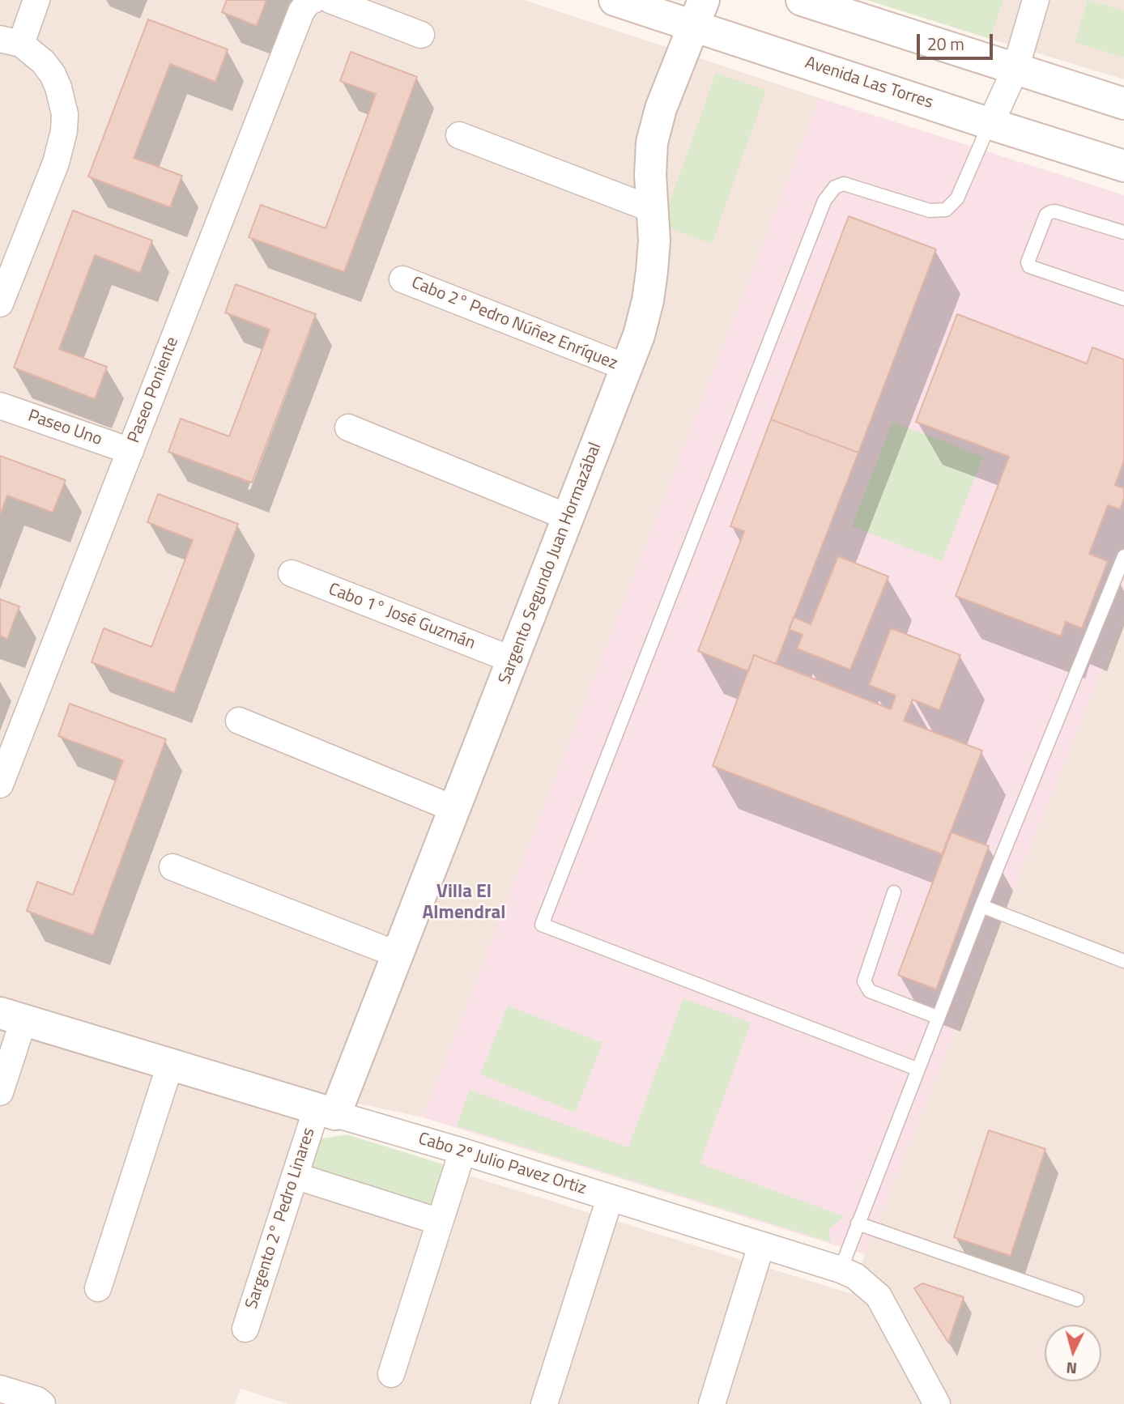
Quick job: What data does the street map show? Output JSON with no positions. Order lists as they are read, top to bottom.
{
  "streets": {
    "street": [
      "Avenida Las Torres",
      "Cabo 2° Pedro Núñez Enríquez",
      "Paseo Poniente",
      "Paseo Uno",
      "Sargento Segundo Juan Hormazábal",
      "Cabo 1° José Guzmán",
      "Cabo 2º Julio Pavez Ortiz",
      "Sargento 2° Pedro Linares"
    ]
  },
  "crossings": [
    ["Avenida Las Torres", "Sargento Segundo Juan Hormazábal"],
    ["Cabo 2° Pedro Núñez Enríquez", "Sargento Segundo Juan Hormazábal"],
    ["Paseo Poniente", "Paseo Uno"],
    ["Sargento Segundo Juan Hormazábal", "Cabo 1° José Guzmán"],
    ["Sargento Segundo Juan Hormazábal", "Cabo 2º Julio Pavez Ortiz"],
    ["Sargento Segundo Juan Hormazábal", "Sargento 2° Pedro Linares"],
    ["Cabo 2º Julio Pavez Ortiz", "Sargento 2° Pedro Linares"]
  ],
  "districts": ["Villa El Almendral"],
  "scale_bar": "20 m",
  "north": "bottom"
}
